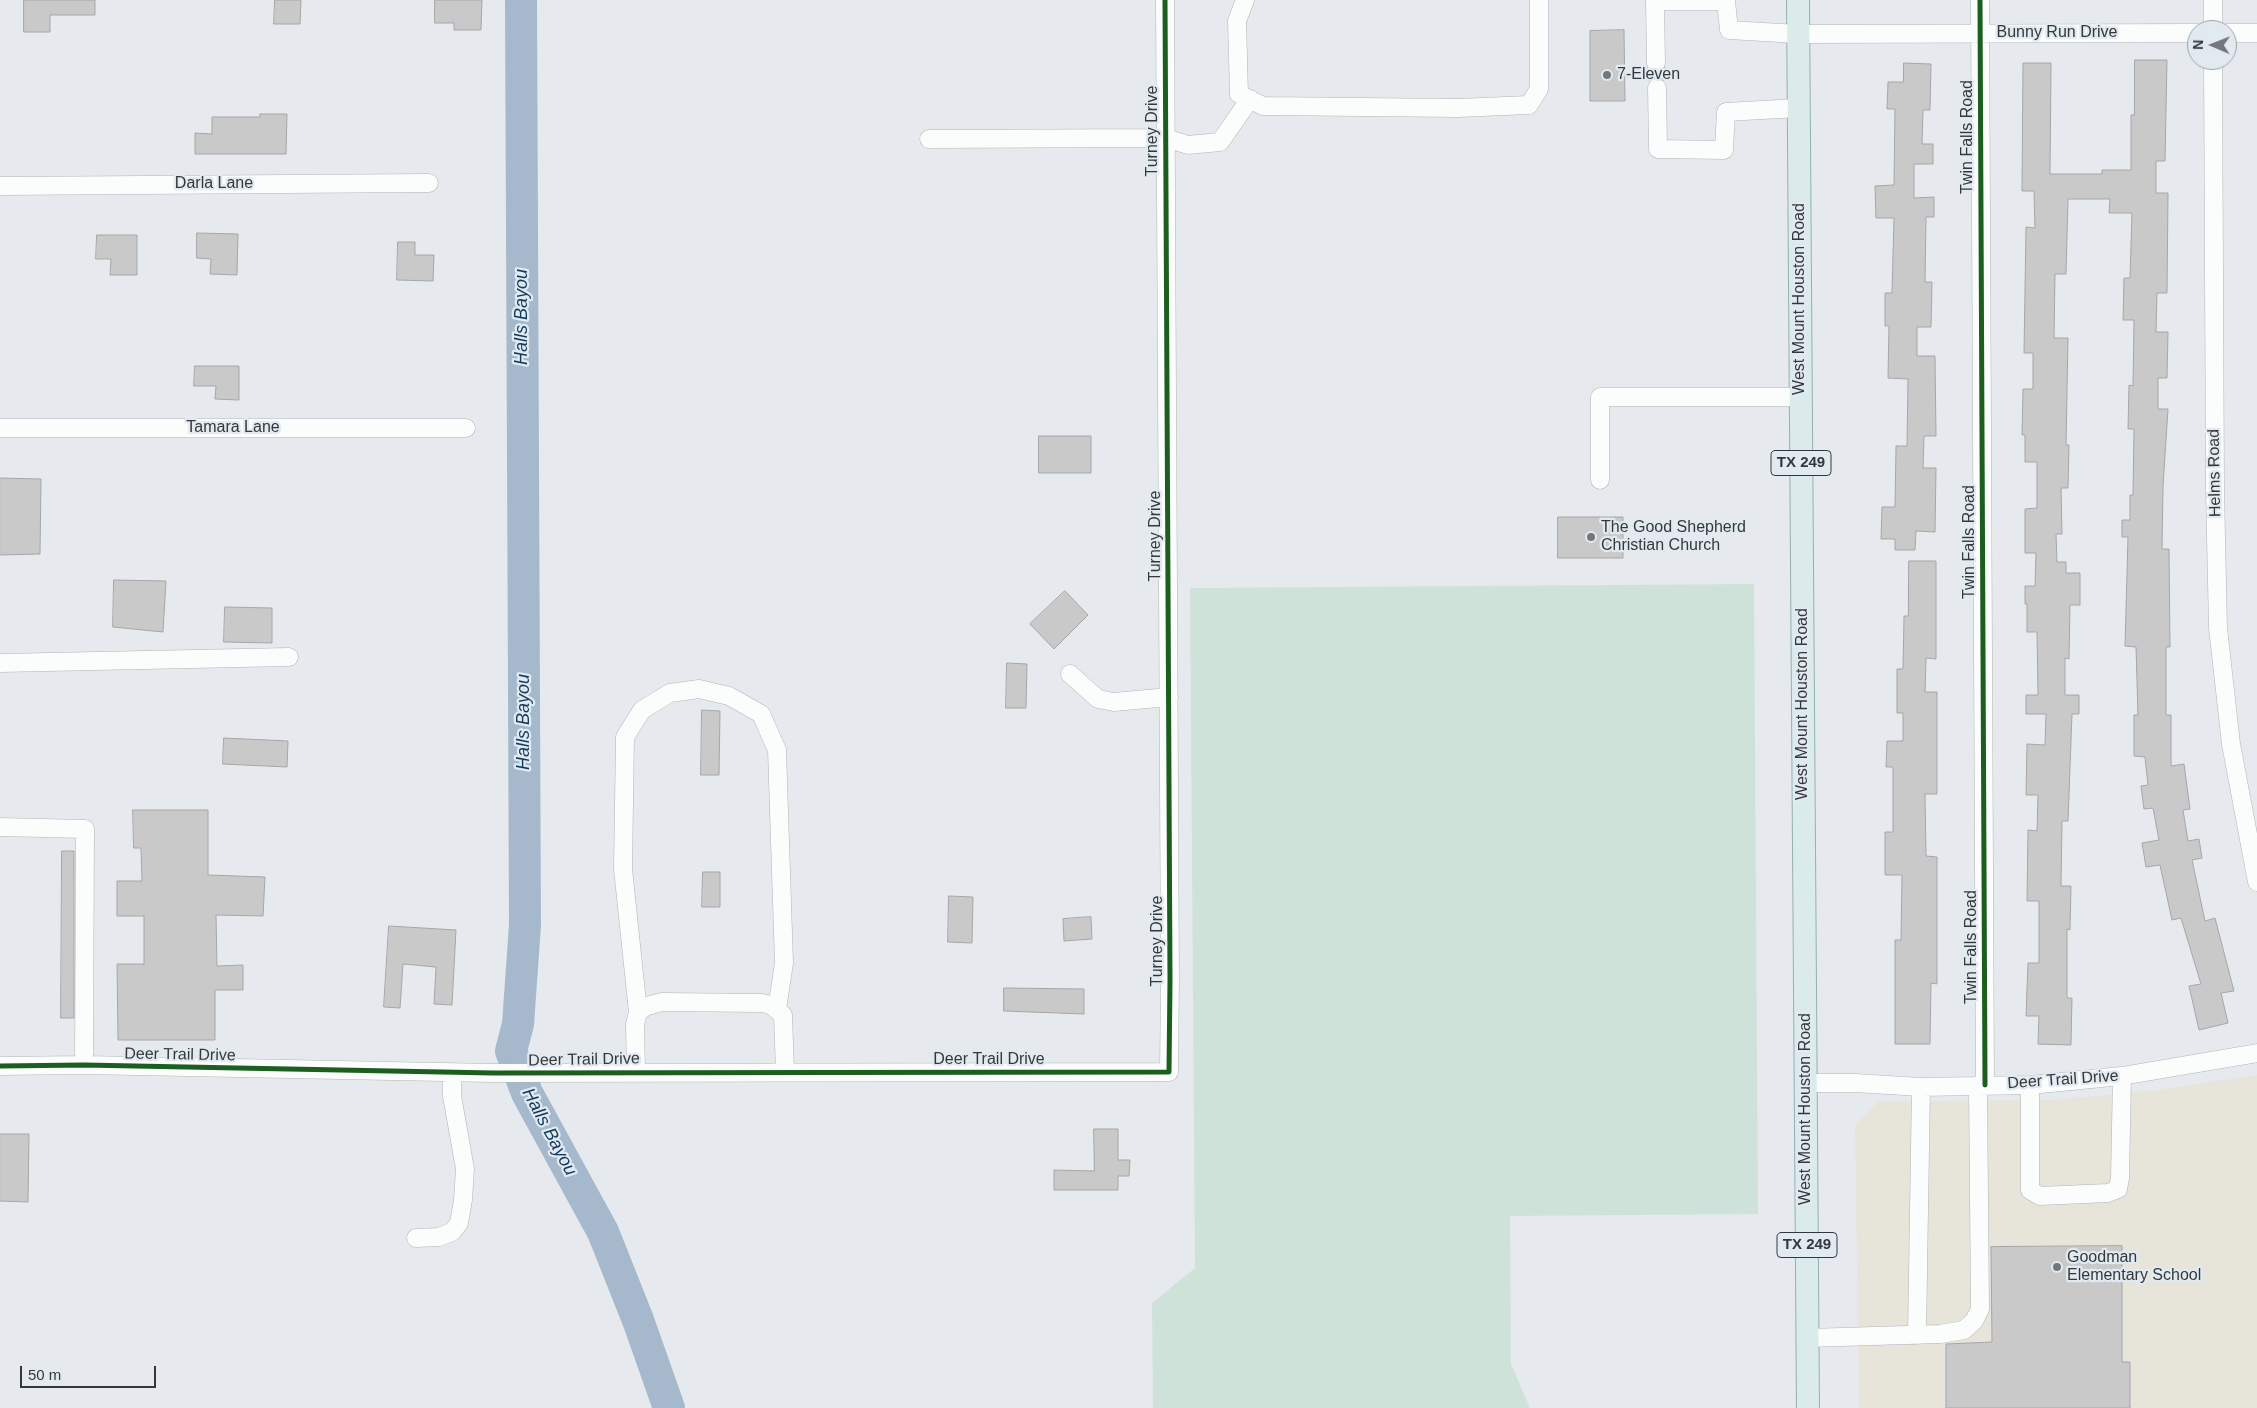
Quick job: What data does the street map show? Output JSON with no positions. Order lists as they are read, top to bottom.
{
  "streets": {
    "main road": ["West Mount Houston Road", "TX 249"],
    "street": [
      "Bunny Run Drive",
      "Turney Drive",
      "Twin Falls Road",
      "Darla Lane",
      "Tamara Lane",
      "Helms Road",
      "Deer Trail Drive"
    ]
  },
  "crossings": [
    ["Bunny Run Drive", "Twin Falls Road"],
    ["Bunny Run Drive", "West Mount Houston Road"],
    ["Turney Drive", "Deer Trail Drive"],
    ["Twin Falls Road", "West Mount Houston Road"],
    ["Twin Falls Road", "Deer Trail Drive"],
    ["West Mount Houston Road", "Deer Trail Drive"]
  ],
  "water": ["Halls Bayou"],
  "places": ["7-Eleven", "The Good Shepherd Christian Church", "Goodman Elementary School"],
  "scale_bar": "50 m",
  "north": "left"
}
